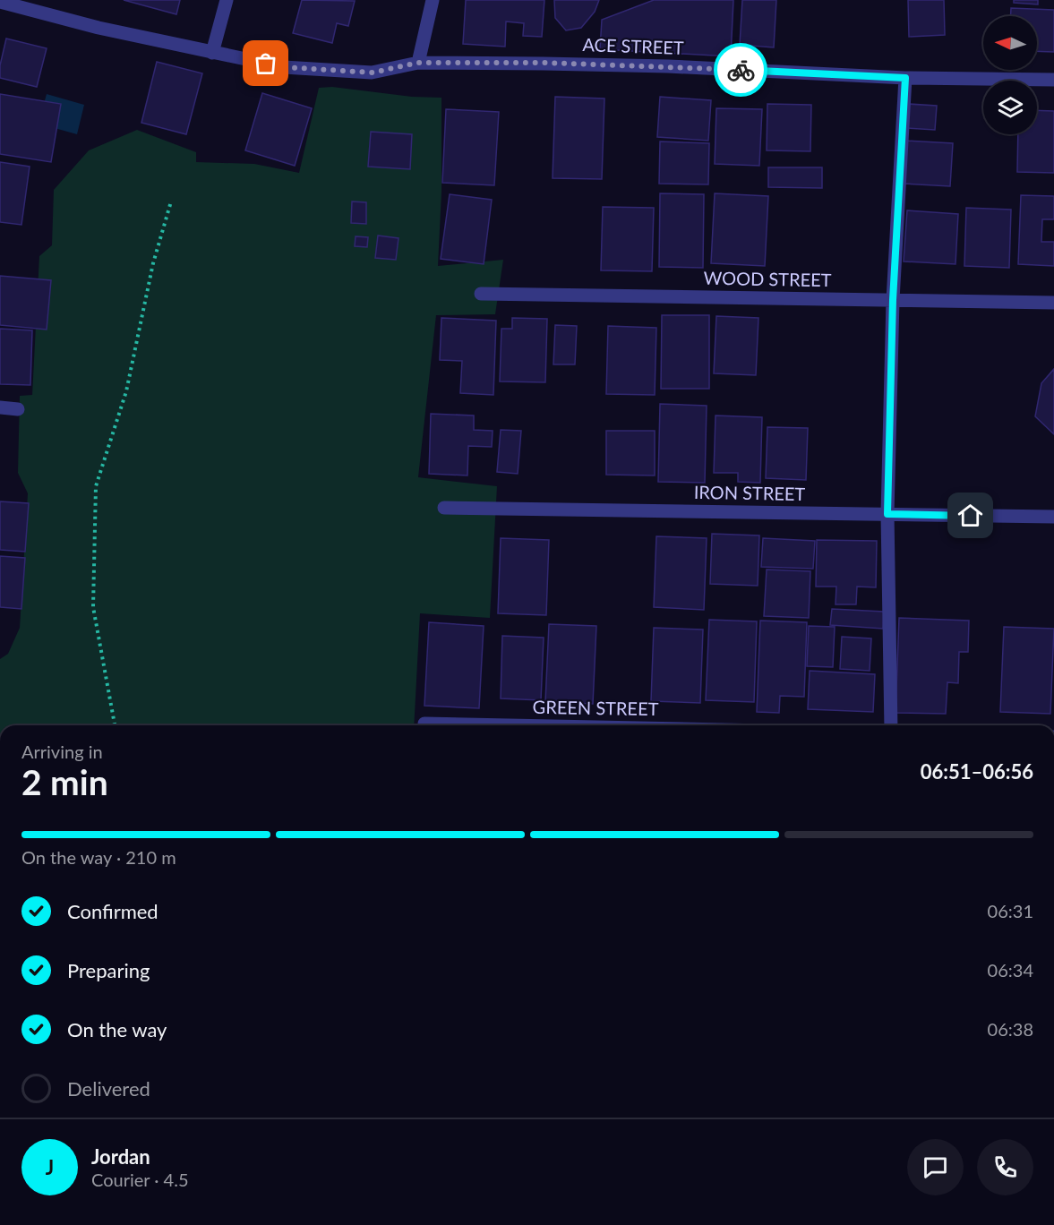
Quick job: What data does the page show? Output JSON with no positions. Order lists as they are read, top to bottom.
{
  "streets": {
    "street": [
      "ACE STREET",
      "WOOD STREET",
      "IRON STREET",
      "GREEN STREET"
    ]
  },
  "north": "left",
  "page": {
    "heading": ["2 min", "Arriving in", "06:51–06:56"],
    "panel": ["Jordan", "Courier · 4.5"],
    "bar": "On the way · 210 m",
    "list": [
      ["Confirmed", "06:31"],
      ["Preparing", "06:34"],
      ["On the way", "06:38"],
      "Delivered"
    ],
    "round": "J"
  }
}
